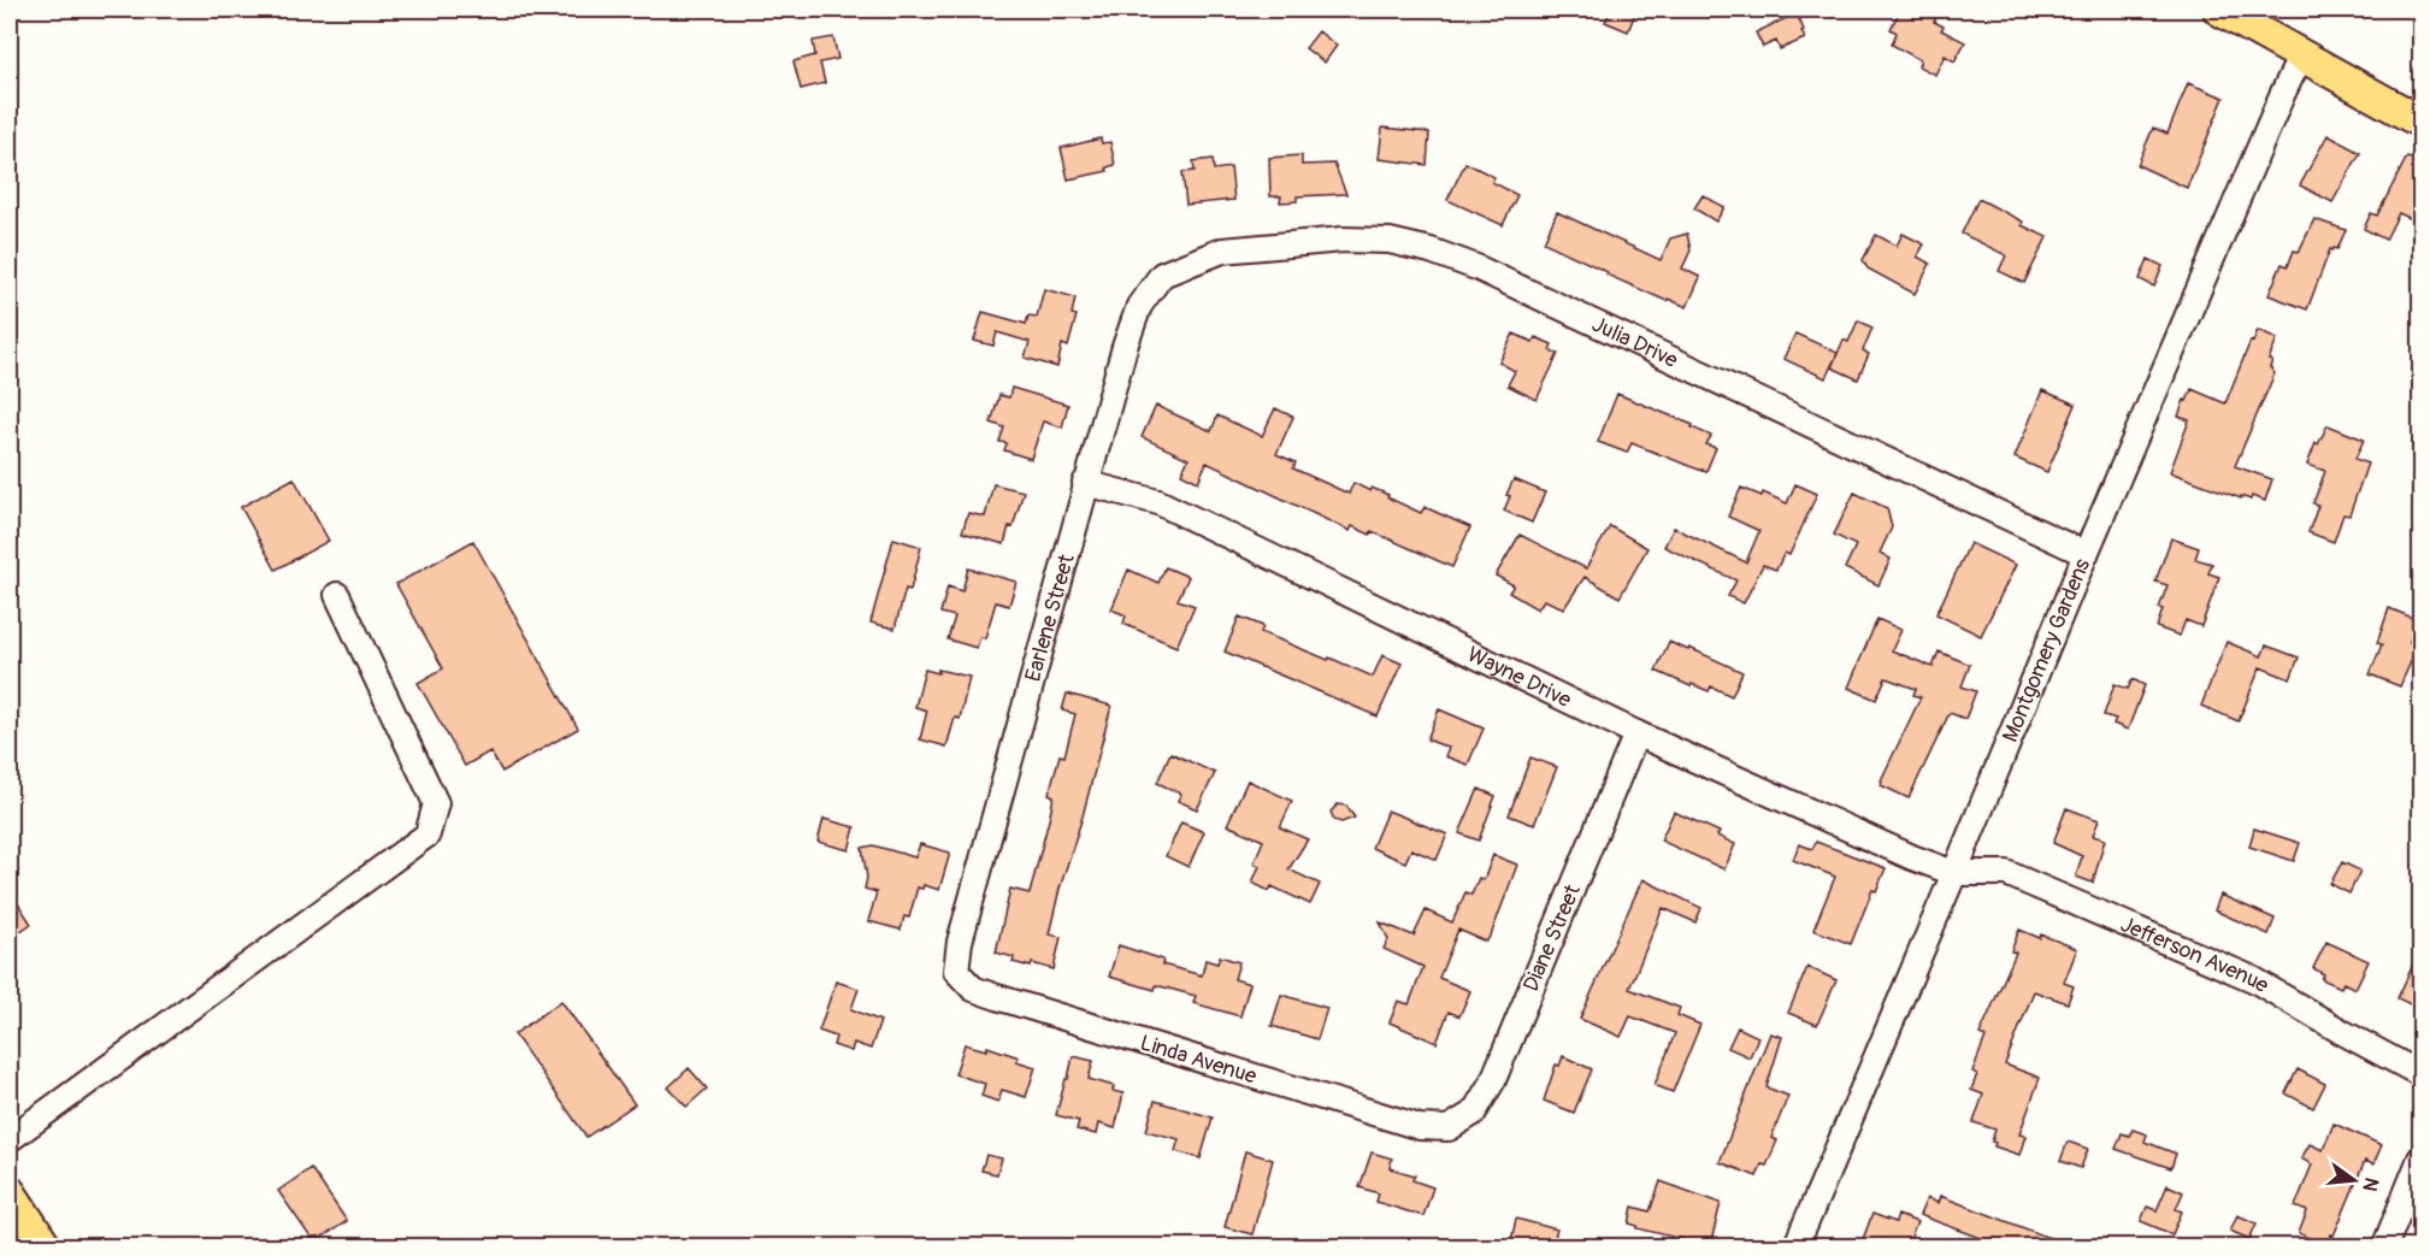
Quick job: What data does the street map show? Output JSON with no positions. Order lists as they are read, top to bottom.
{
  "streets": {
    "street": [
      "Julia Drive",
      "Earlene Street",
      "Montgomery Gardens",
      "Wayne Drive",
      "Diane Street",
      "Jefferson Avenue",
      "Linda Avenue"
    ]
  },
  "crossings": [
    ["Julia Drive", "Earlene Street"],
    ["Julia Drive", "Montgomery Gardens"],
    ["Earlene Street", "Wayne Drive"],
    ["Earlene Street", "Linda Avenue"],
    ["Montgomery Gardens", "Wayne Drive"],
    ["Montgomery Gardens", "Jefferson Avenue"],
    ["Wayne Drive", "Diane Street"],
    ["Wayne Drive", "Jefferson Avenue"],
    ["Diane Street", "Linda Avenue"]
  ],
  "north": "right"
}
